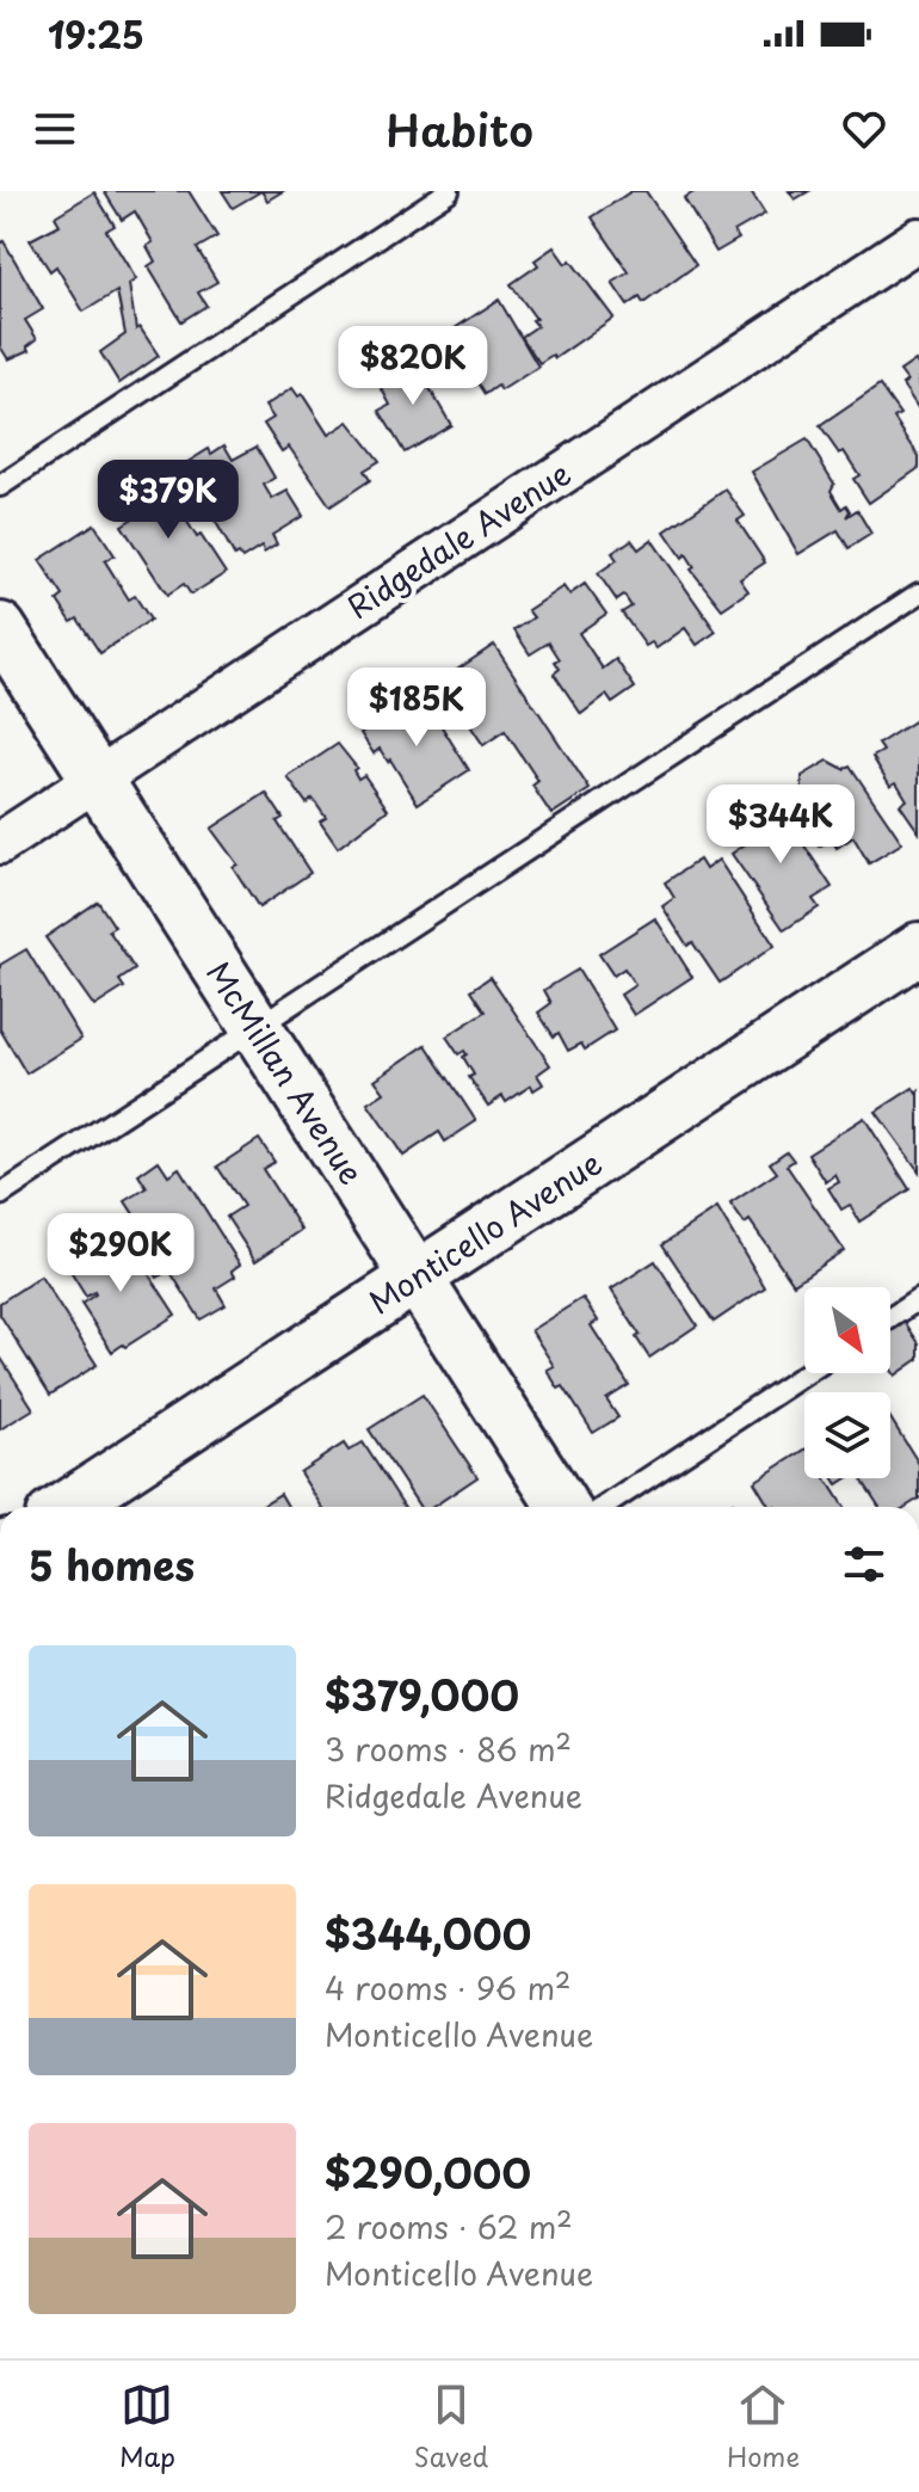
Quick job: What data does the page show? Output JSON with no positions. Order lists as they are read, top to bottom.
{
  "streets": {
    "street": ["Ridgedale Avenue", "McMillan Avenue", "Monticello Avenue"]
  },
  "crossings": [
    ["Ridgedale Avenue", "McMillan Avenue"],
    ["McMillan Avenue", "Monticello Avenue"]
  ],
  "north": "bottom right",
  "page": {
    "status": "19:25",
    "header": "Habito",
    "price": [
      "$820K",
      "$379K",
      "$185K",
      "$344K",
      "$290K"
    ],
    "heading": "5 homes",
    "list": [
      {
        "name": "$379,000",
        "note": "3 rooms · 86 m² · Ridgedale Avenue"
      },
      {
        "name": "$344,000",
        "note": "4 rooms · 96 m² · Monticello Avenue"
      },
      {
        "name": "$290,000",
        "note": "2 rooms · 62 m² · Monticello Avenue"
      }
    ],
    "tabs": ["Map", "Saved", "Home"]
  }
}
